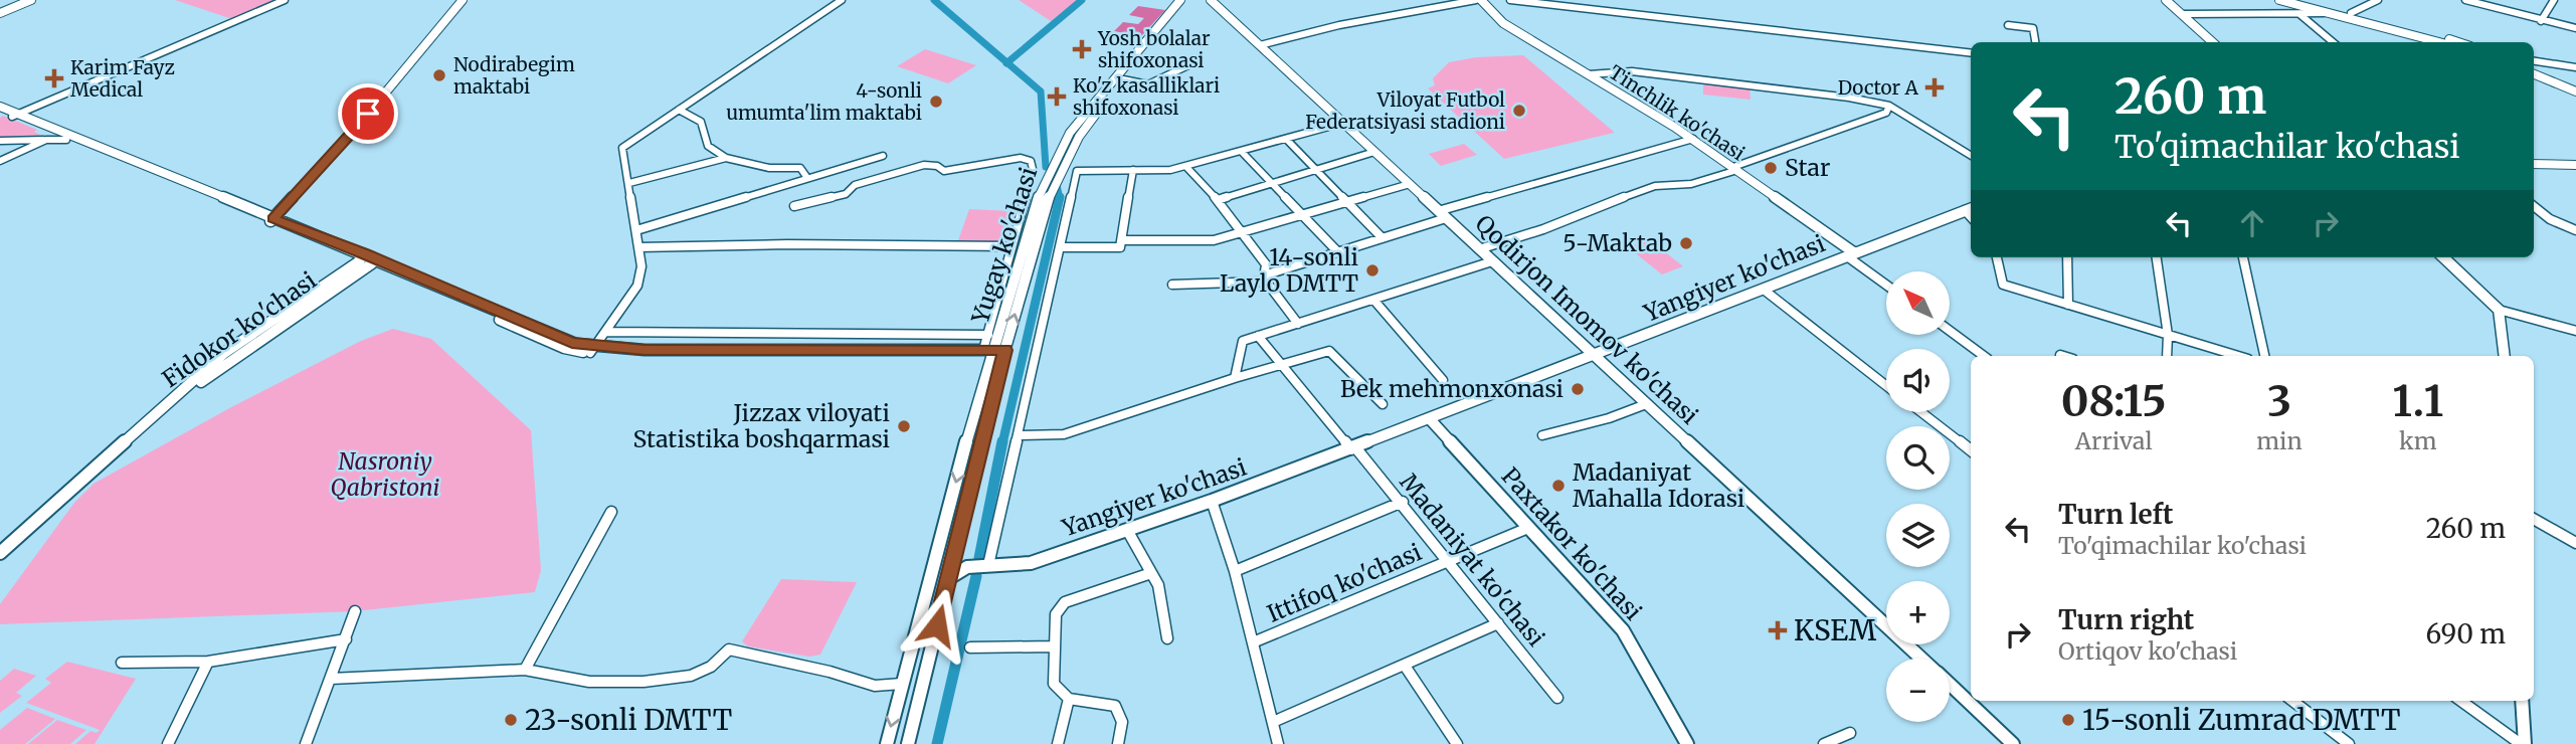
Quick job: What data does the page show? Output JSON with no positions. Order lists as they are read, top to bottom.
{
  "streets": {
    "main road": [
      "Tinchlik ko'chasi",
      "Yugay ko'chasi",
      "Yangiyer ko'chasi",
      "Qodirjon Imomov ko'chasi",
      "Fidokor ko'chasi",
      "Paxtakor ko'chasi"
    ],
    "street": ["Madaniyat ko'chasi", "Ittifoq ko'chasi"]
  },
  "crossings": [
    ["Tinchlik ko'chasi", "Yangiyer ko'chasi"],
    ["Yugay ko'chasi", "Yangiyer ko'chasi"],
    ["Yangiyer ko'chasi", "Qodirjon Imomov ko'chasi"],
    ["Yangiyer ko'chasi", "Paxtakor ko'chasi"],
    ["Yangiyer ko'chasi", "Madaniyat ko'chasi"],
    ["Paxtakor ko'chasi", "Ittifoq ko'chasi"],
    ["Madaniyat ko'chasi", "Ittifoq ko'chasi"]
  ],
  "parks": ["Nasroniy Qabristoni"],
  "places": {
    "health": [
      "Yosh bolalar shifoxonasi",
      "Karim Fayz Medical",
      "Doctor A",
      "Ko'z kasalliklari shifoxonasi",
      "KSEM"
    ],
    "other": [
      "Nodirabegim maktabi",
      "4-sonli umumta'lim maktabi",
      "Viloyat Futbol Federatsiyasi stadioni",
      "Star",
      "5-Maktab",
      "14-sonli Laylo DMTT",
      "Bek mehmonxonasi",
      "Jizzax viloyati Statistika boshqarmasi",
      "Madaniyat Mahalla Idorasi",
      "23-sonli DMTT",
      "15-sonli Zumrad DMTT"
    ]
  },
  "north": "top left",
  "page": {
    "turn": ["260 m", "To'qimachilar ko'chasi"],
    "map_buttons": ["+", "−"],
    "eta": [
      "08:15",
      "Arrival",
      "3",
      "min",
      "1.1",
      "km"
    ],
    "list": [
      {
        "name": "Turn left",
        "note": "To'qimachilar ko'chasi",
        "value": "260 m"
      },
      {
        "name": "Turn right",
        "note": "Ortiqov ko'chasi",
        "value": "690 m"
      }
    ]
  }
}
